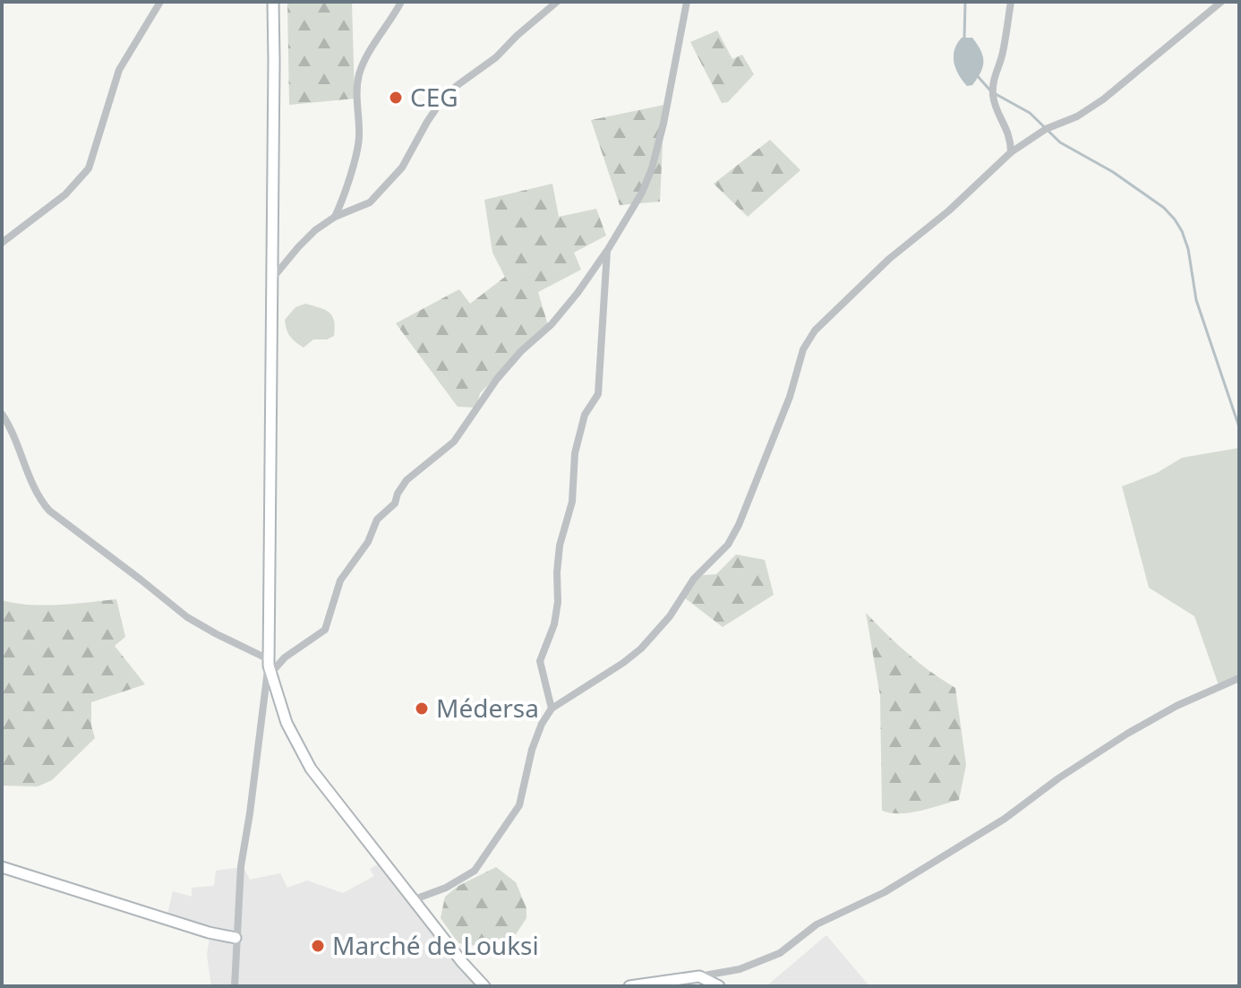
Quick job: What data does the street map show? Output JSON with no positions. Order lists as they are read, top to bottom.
{
  "places": ["CEG", "Médersa", "Marché de Louksi"]
}
